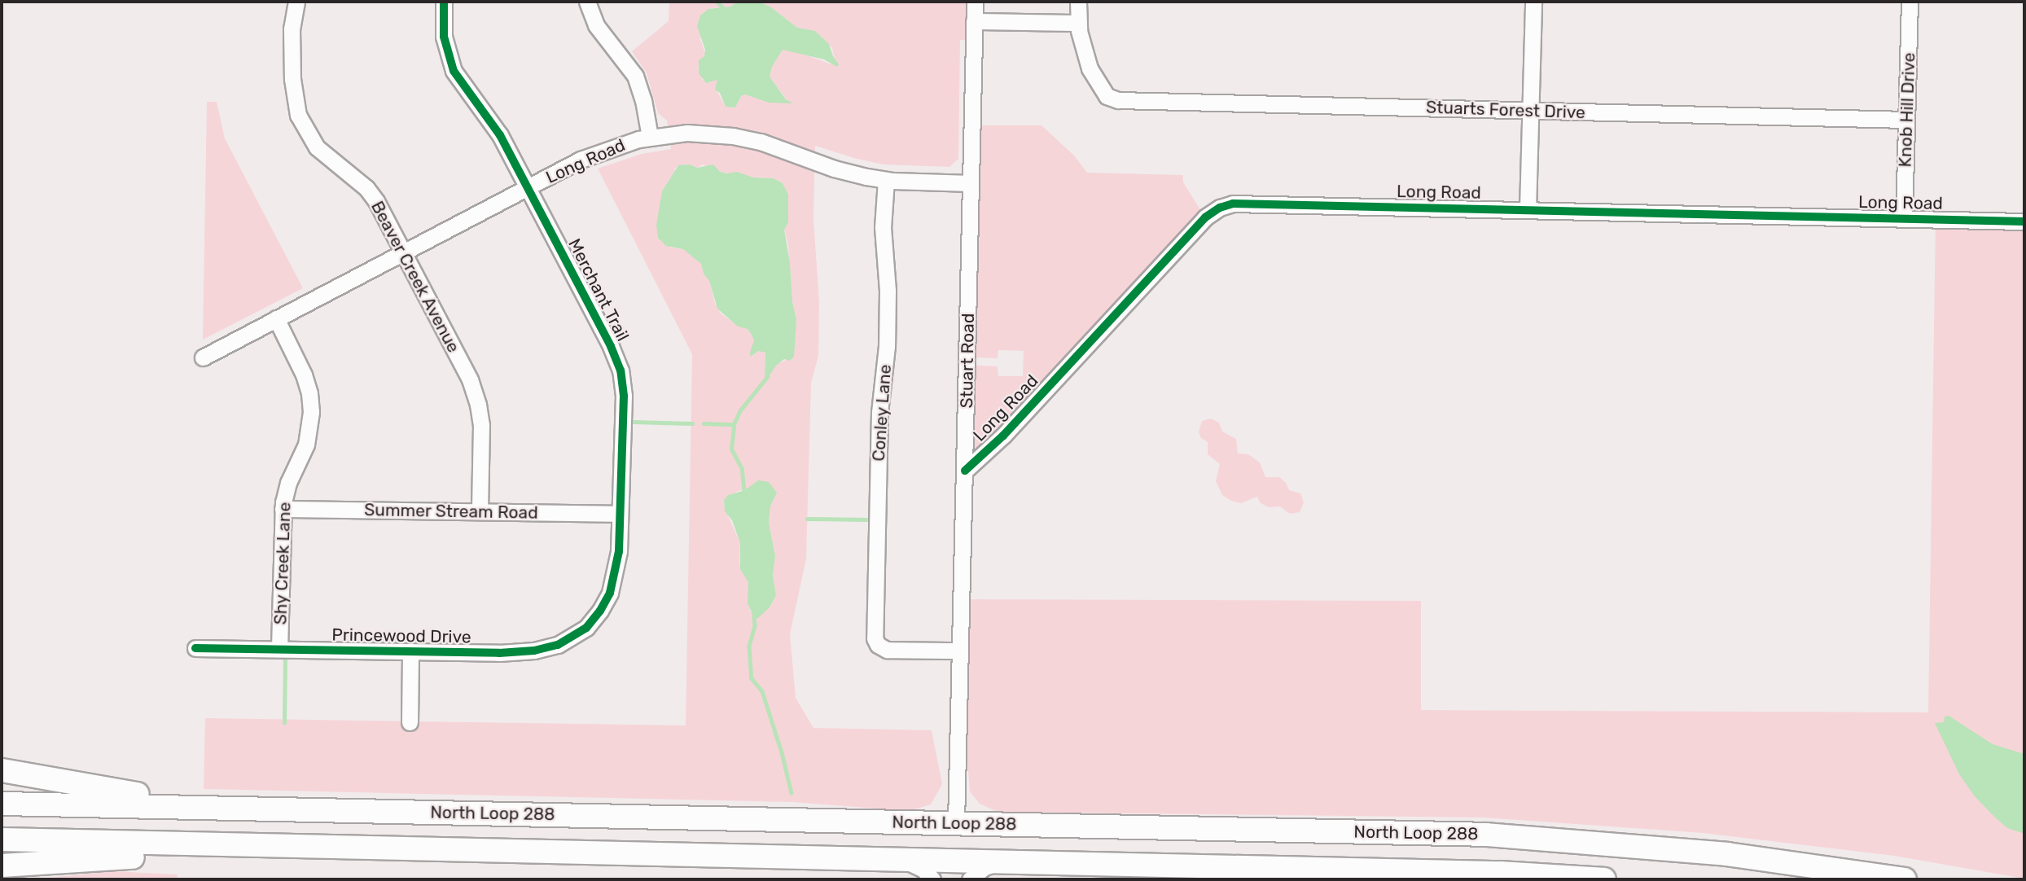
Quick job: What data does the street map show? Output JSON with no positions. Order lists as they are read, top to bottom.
{
  "streets": {
    "highway": ["North Loop 288"],
    "street": [
      "Stuarts Forest Drive",
      "Knob Hill Drive",
      "Long Road",
      "Beaver Creek Avenue",
      "Merchant Trail",
      "Stuart Road",
      "Conley Lane",
      "Summer Stream Road",
      "Shy Creek Lane",
      "Princewood Drive"
    ]
  },
  "crossings": [
    ["Stuarts Forest Drive", "Knob Hill Drive"],
    ["Knob Hill Drive", "Long Road"],
    ["Long Road", "Beaver Creek Avenue"],
    ["Long Road", "Merchant Trail"],
    ["Long Road", "Stuart Road"],
    ["Long Road", "Conley Lane"],
    ["Long Road", "Shy Creek Lane"],
    ["Beaver Creek Avenue", "Summer Stream Road"],
    ["Merchant Trail", "Summer Stream Road"],
    ["Merchant Trail", "Princewood Drive"],
    ["Stuart Road", "Conley Lane"],
    ["Stuart Road", "North Loop 288"],
    ["Summer Stream Road", "Shy Creek Lane"],
    ["Shy Creek Lane", "Princewood Drive"]
  ]
}
